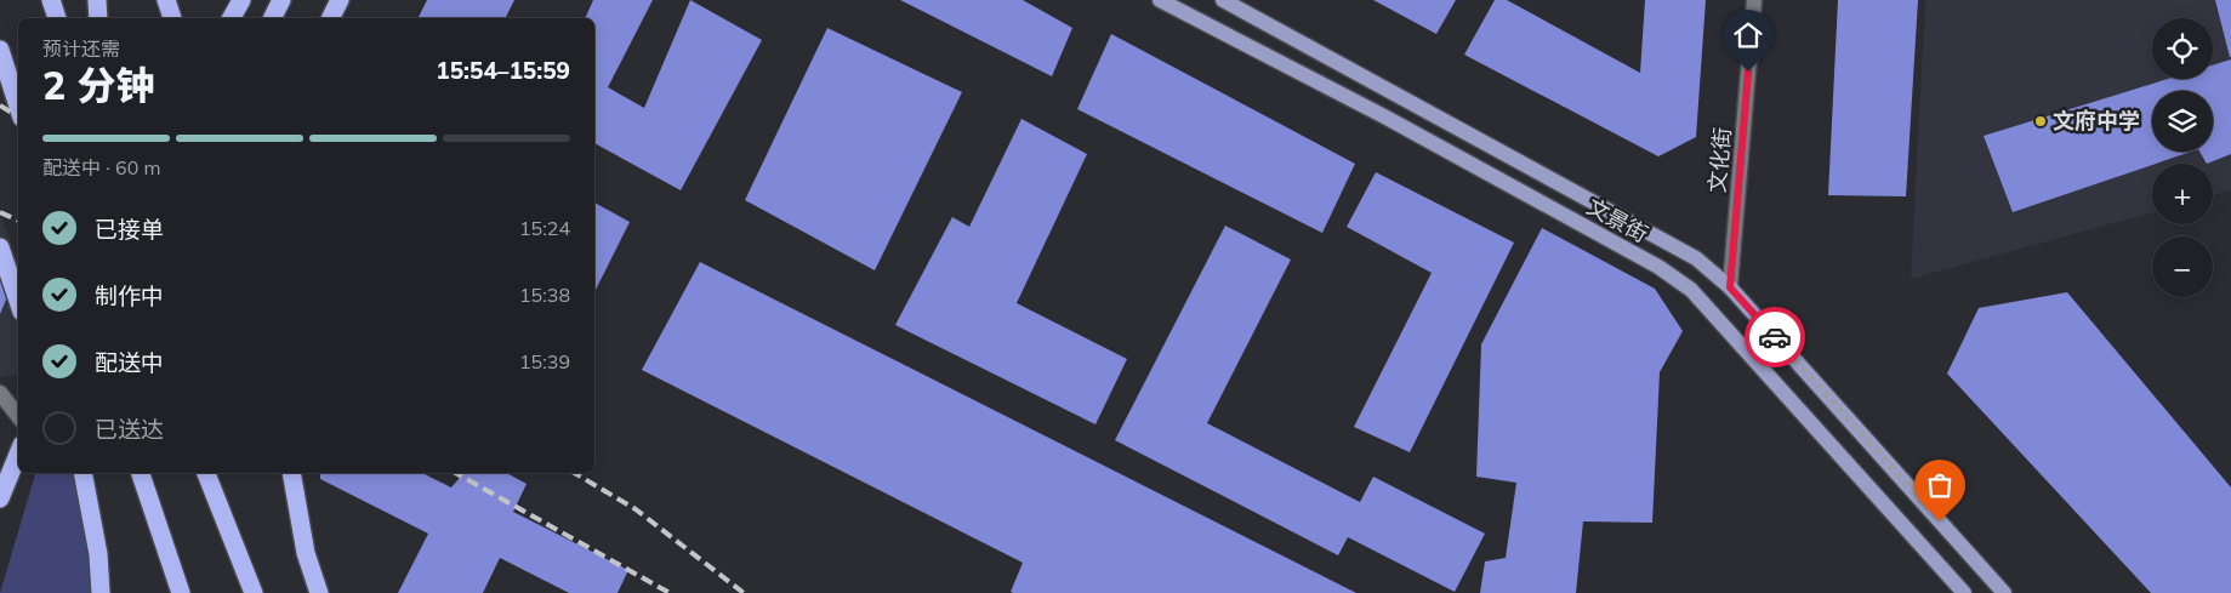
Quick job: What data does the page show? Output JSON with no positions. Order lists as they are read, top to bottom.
{
  "streets": {
    "main road": ["文景街"],
    "street": ["文化街"]
  },
  "crossings": [
    ["文化街", "文景街"]
  ],
  "places": ["文府中学"],
  "page": {
    "map_buttons": ["+", "−"],
    "heading": ["2 分钟", "预计还需", "15:54–15:59"],
    "bar": "配送中 · 60 m",
    "list": [
      ["已接单", "15:24"],
      ["制作中", "15:38"],
      ["配送中", "15:39"],
      "已送达"
    ]
  }
}
